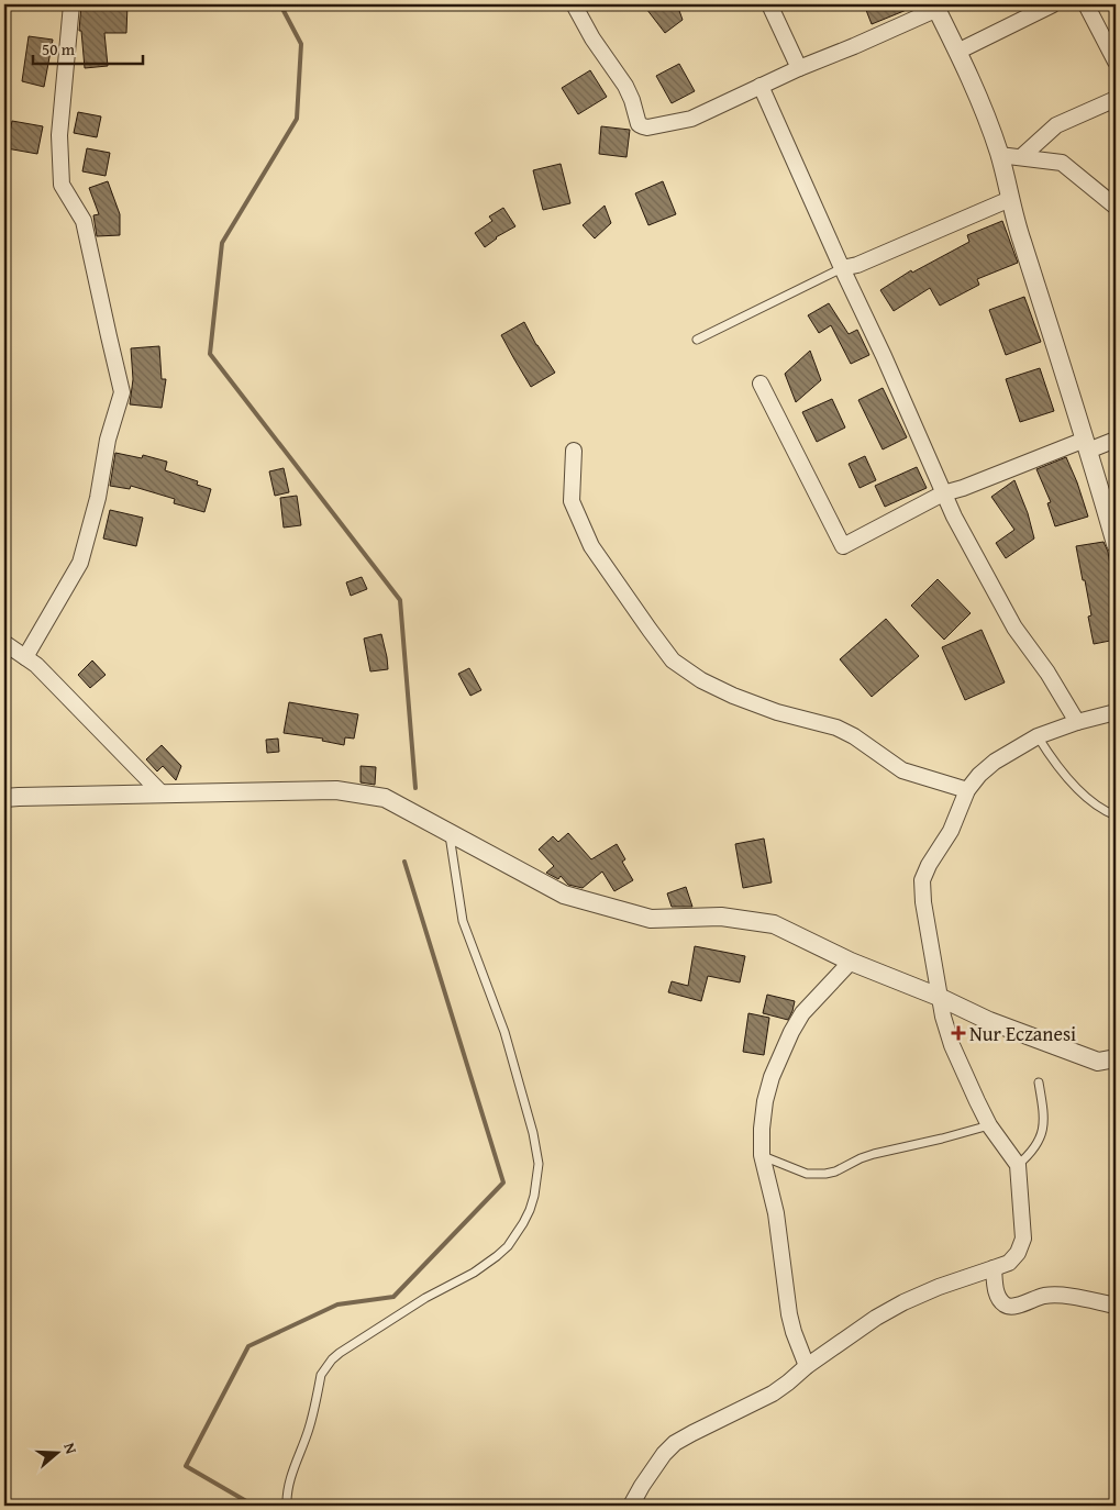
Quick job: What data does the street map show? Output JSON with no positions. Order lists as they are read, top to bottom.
{
  "places": {
    "health": ["Nur Eczanesi"]
  },
  "scale_bar": "50 m",
  "north": "right"
}
